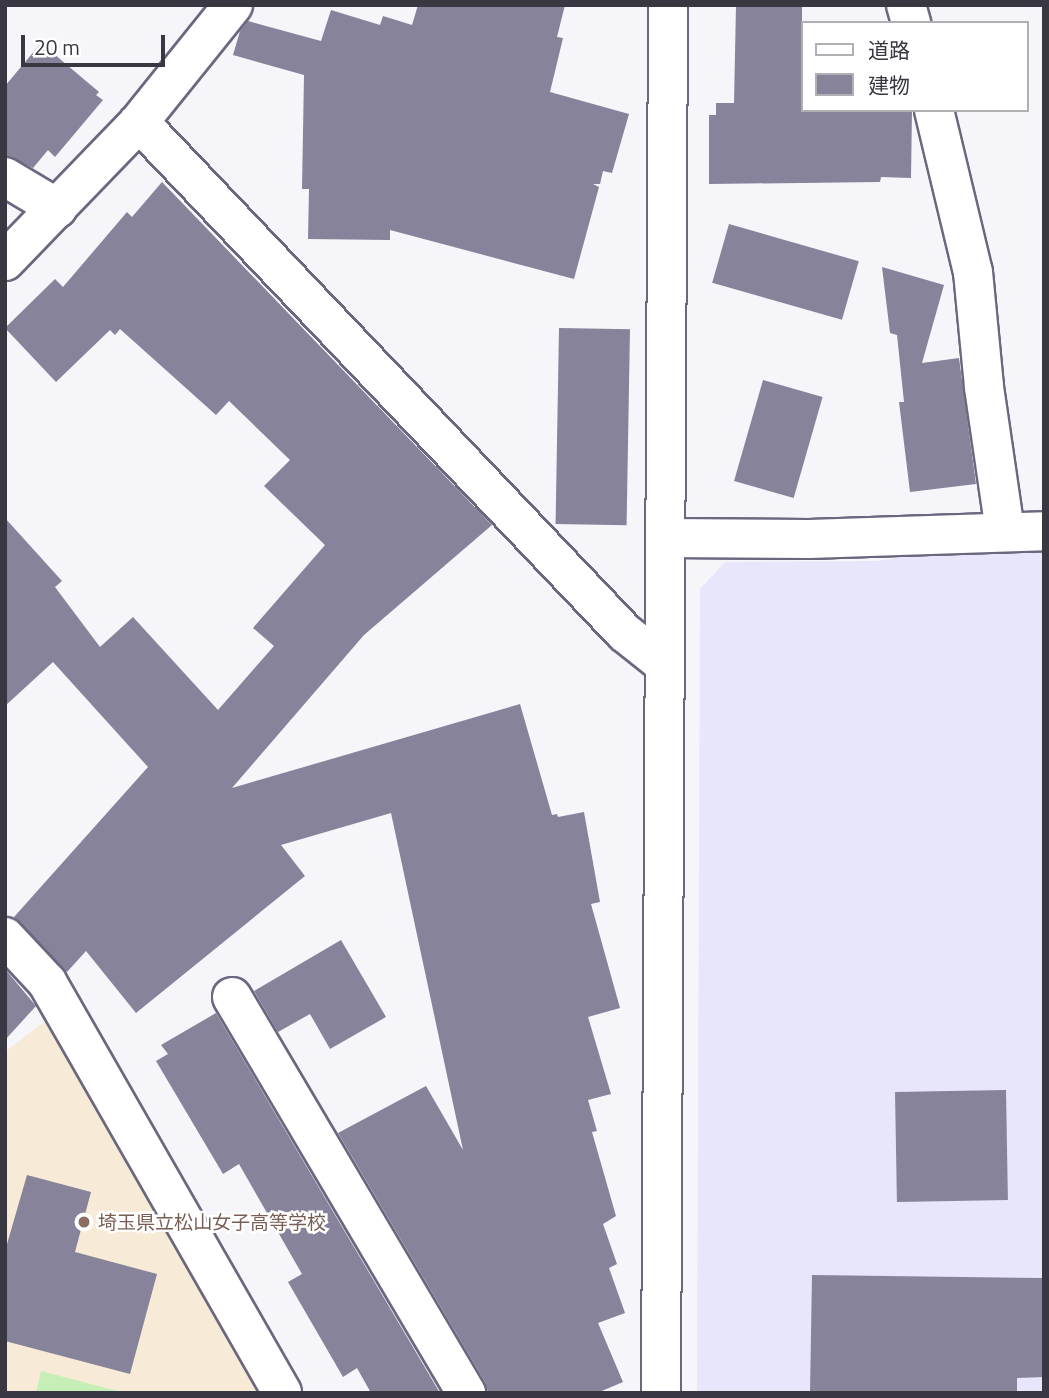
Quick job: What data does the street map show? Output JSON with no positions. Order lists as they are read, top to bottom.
{
  "places": ["埼玉県立松山女子高等学校"],
  "legend": ["道路", "建物"],
  "scale_bar": "20 m"
}
